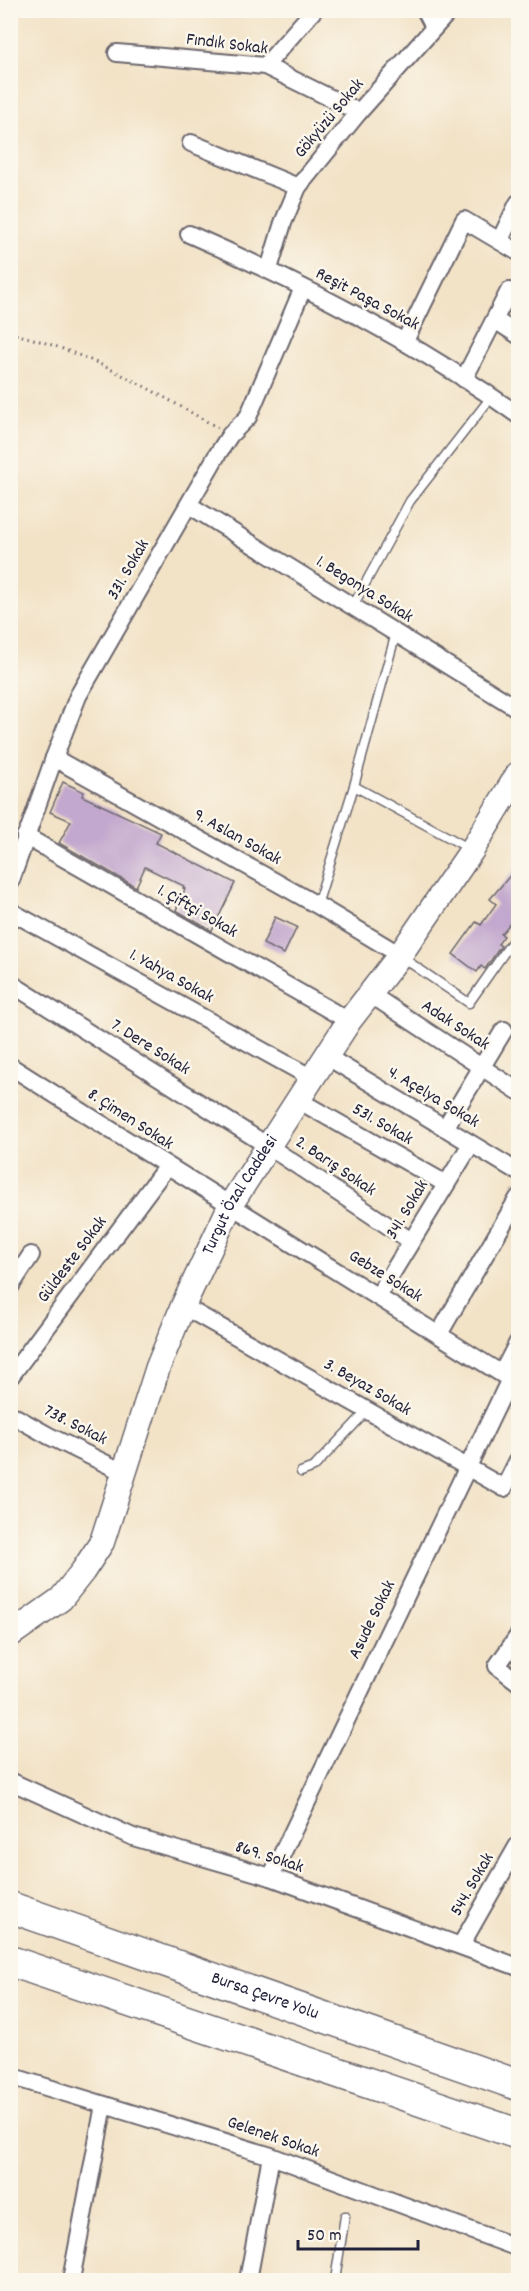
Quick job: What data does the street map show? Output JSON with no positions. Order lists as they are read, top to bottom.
{
  "streets": {
    "highway": ["Bursa Çevre Yolu"],
    "street": [
      "Fındık Sokak",
      "Gökyüzü Sokak",
      "Reşit Paşa Sokak",
      "331. Sokak",
      "1. Begonya Sokak",
      "9. Aslan Sokak",
      "1. Çiftçi Sokak",
      "1. Yahya Sokak",
      "Adak Sokak",
      "7. Dere Sokak",
      "4. Açelya Sokak",
      "8. Çimen Sokak",
      "531. Sokak",
      "2. Barış Sokak",
      "Turgut Özal Caddesi",
      "341. Sokak",
      "Güldeste Sokak",
      "Gebze Sokak",
      "3. Beyaz Sokak",
      "738. Sokak",
      "Asude Sokak",
      "869. Sokak",
      "544. Sokak",
      "Gelenek Sokak"
    ]
  },
  "crossings": [
    ["Fındık Sokak", "Gökyüzü Sokak"],
    ["Gökyüzü Sokak", "Reşit Paşa Sokak"],
    ["Reşit Paşa Sokak", "331. Sokak"],
    ["331. Sokak", "1. Begonya Sokak"],
    ["331. Sokak", "9. Aslan Sokak"],
    ["331. Sokak", "1. Çiftçi Sokak"],
    ["9. Aslan Sokak", "Turgut Özal Caddesi"],
    ["1. Çiftçi Sokak", "Turgut Özal Caddesi"],
    ["1. Yahya Sokak", "Turgut Özal Caddesi"],
    ["Adak Sokak", "Turgut Özal Caddesi"],
    ["7. Dere Sokak", "2. Barış Sokak"],
    ["7. Dere Sokak", "Turgut Özal Caddesi"],
    ["4. Açelya Sokak", "Turgut Özal Caddesi"],
    ["4. Açelya Sokak", "341. Sokak"],
    ["8. Çimen Sokak", "Turgut Özal Caddesi"],
    ["8. Çimen Sokak", "Güldeste Sokak"],
    ["8. Çimen Sokak", "Gebze Sokak"],
    ["531. Sokak", "Turgut Özal Caddesi"],
    ["531. Sokak", "341. Sokak"],
    ["2. Barış Sokak", "Turgut Özal Caddesi"],
    ["2. Barış Sokak", "341. Sokak"],
    ["Turgut Özal Caddesi", "Gebze Sokak"],
    ["Turgut Özal Caddesi", "3. Beyaz Sokak"],
    ["Turgut Özal Caddesi", "738. Sokak"],
    ["341. Sokak", "Gebze Sokak"],
    ["Gebze Sokak", "Asude Sokak"],
    ["3. Beyaz Sokak", "Asude Sokak"],
    ["Asude Sokak", "869. Sokak"],
    ["869. Sokak", "544. Sokak"]
  ],
  "scale_bar": "50 m"
}
